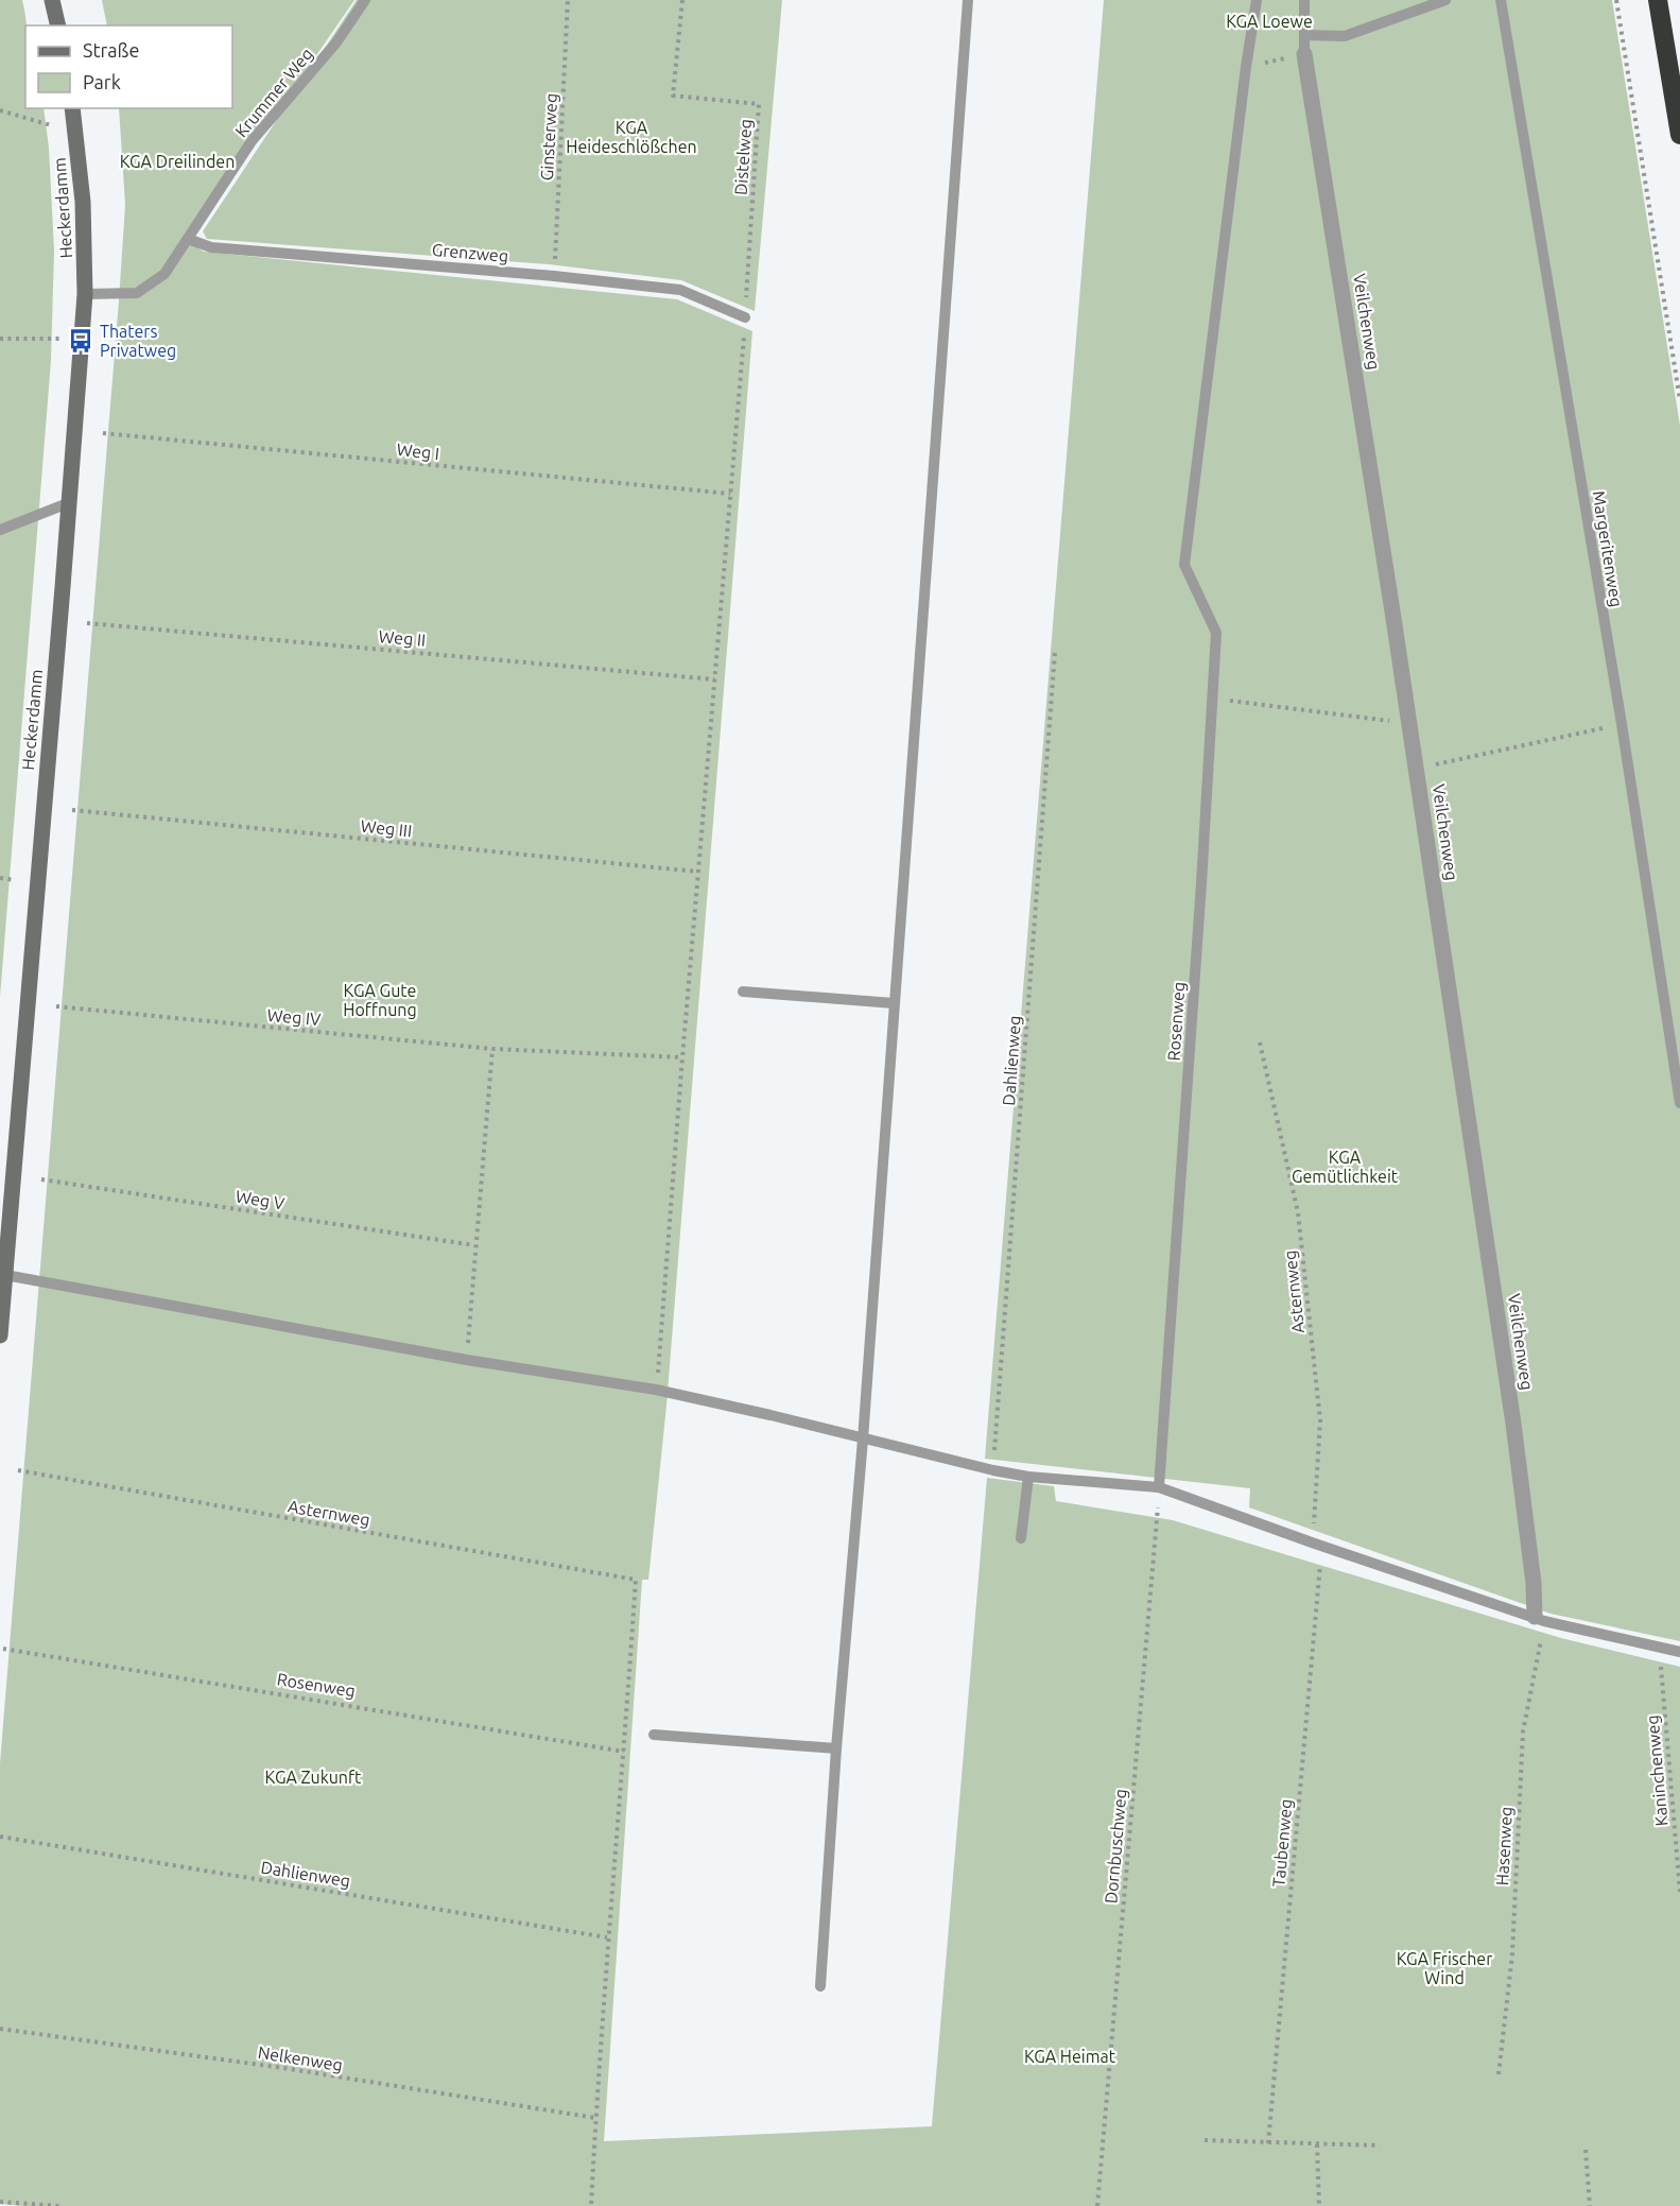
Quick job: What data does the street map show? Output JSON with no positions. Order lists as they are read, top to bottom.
{
  "streets": {
    "street": ["Heckerdamm", "Veilchenweg"],
    "lane": [
      "Krummer Weg",
      "Grenzweg",
      "Margeritenweg",
      "Rosenweg"
    ],
    "path": [
      "Ginsterweg",
      "Distelweg",
      "Weg I",
      "Weg II",
      "Weg III",
      "Weg IV",
      "Dahlienweg",
      "Weg V",
      "Asternweg",
      "Kaninchenweg",
      "Taubenweg",
      "Dornbuschweg",
      "Hasenweg",
      "Nelkenweg"
    ]
  },
  "crossings": [
    ["Krummer Weg", "Heckerdamm"],
    ["Krummer Weg", "Grenzweg"],
    ["Ginsterweg", "Grenzweg"],
    ["Distelweg", "Grenzweg"],
    ["Veilchenweg", "Hasenweg"],
    ["Rosenweg", "Asternweg"],
    ["Rosenweg", "Dornbuschweg"],
    ["Asternweg", "Taubenweg"]
  ],
  "parks": [
    "KGA Loewe",
    "KGA Heideschlößchen",
    "KGA Dreilinden",
    "KGA Gute Hoffnung",
    "KGA Gemütlichkeit",
    "KGA Zukunft",
    "KGA Frischer Wind",
    "KGA Heimat"
  ],
  "places": {
    "bus stop": ["Thaters Privatweg"]
  },
  "legend": ["Straße", "Park"]
}
